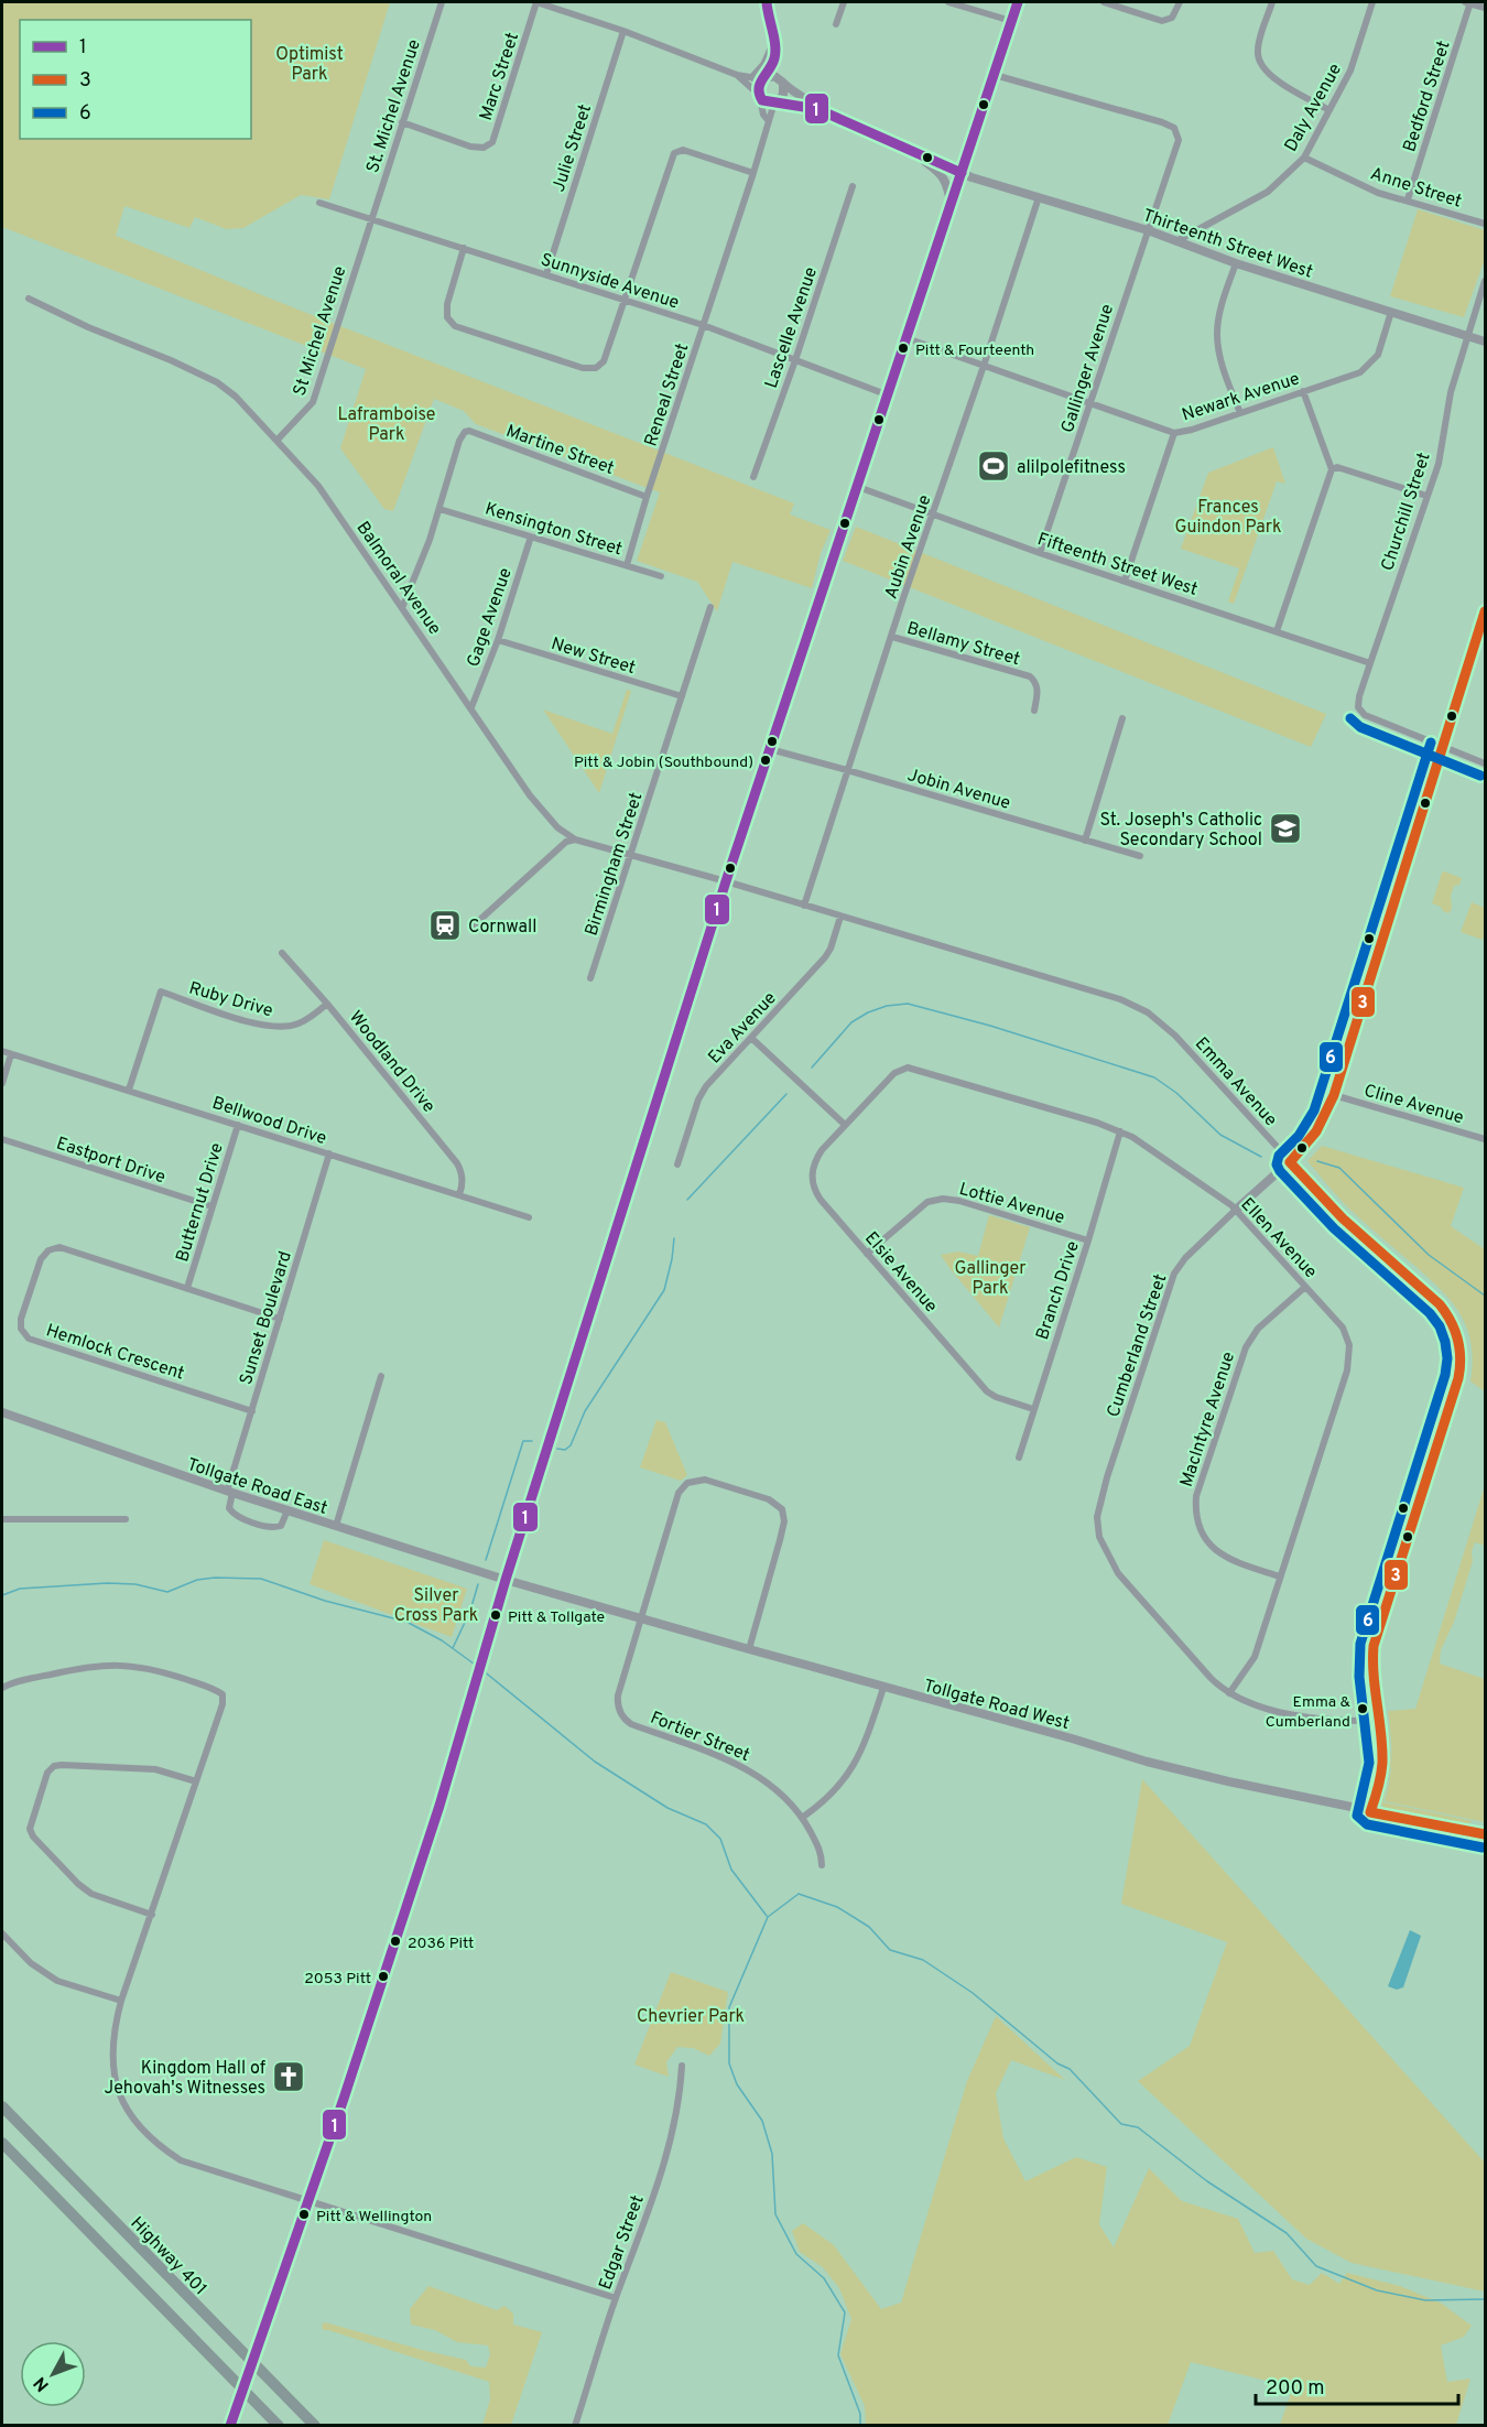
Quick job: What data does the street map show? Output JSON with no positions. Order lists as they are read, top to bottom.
{
  "streets": {
    "highway": ["Highway 401"],
    "street": [
      "Marc Street",
      "Bedford Street",
      "St. Michel Avenue",
      "Daly Avenue",
      "Julie Street",
      "Anne Street",
      "Thirteenth Street West",
      "Sunnyside Avenue",
      "Lascelle Avenue",
      "St Michel Avenue",
      "Gallinger Avenue",
      "Reneal Street",
      "Newark Avenue",
      "Martine Street",
      "Churchill Street",
      "Kensington Street",
      "Aubin Avenue",
      "Fifteenth Street West",
      "Balmoral Avenue",
      "Gage Avenue",
      "Bellamy Street",
      "New Street",
      "Jobin Avenue",
      "Birmingham Street",
      "Ruby Drive",
      "Eva Avenue",
      "Woodland Drive",
      "Emma Avenue",
      "Cline Avenue",
      "Bellwood Drive",
      "Eastport Drive",
      "Butternut Drive",
      "Lottie Avenue",
      "Ellen Avenue",
      "Elsie Avenue",
      "Branch Drive",
      "Sunset Boulevard",
      "Cumberland Street",
      "Hemlock Crescent",
      "MacIntyre Avenue",
      "Tollgate Road East",
      "Tollgate Road West",
      "Fortier Street",
      "Edgar Street"
    ]
  },
  "crossings": [
    ["Marc Street", "St. Michel Avenue"],
    ["Bedford Street", "Anne Street"],
    ["St. Michel Avenue", "Sunnyside Avenue"],
    ["St. Michel Avenue", "St Michel Avenue"],
    ["Daly Avenue", "Anne Street"],
    ["Daly Avenue", "Thirteenth Street West"],
    ["Julie Street", "Sunnyside Avenue"],
    ["Thirteenth Street West", "Gallinger Avenue"],
    ["Thirteenth Street West", "Newark Avenue"],
    ["Thirteenth Street West", "Churchill Street"],
    ["Thirteenth Street West", "Aubin Avenue"],
    ["Sunnyside Avenue", "Lascelle Avenue"],
    ["Sunnyside Avenue", "St Michel Avenue"],
    ["Sunnyside Avenue", "Reneal Street"],
    ["St Michel Avenue", "Balmoral Avenue"],
    ["Gallinger Avenue", "Fifteenth Street West"],
    ["Reneal Street", "Martine Street"],
    ["Reneal Street", "Kensington Street"],
    ["Newark Avenue", "Fifteenth Street West"],
    ["Martine Street", "Kensington Street"],
    ["Churchill Street", "Fifteenth Street West"],
    ["Churchill Street", "Cumberland Street"],
    ["Kensington Street", "Gage Avenue"],
    ["Aubin Avenue", "Fifteenth Street West"],
    ["Aubin Avenue", "Bellamy Street"],
    ["Aubin Avenue", "Jobin Avenue"],
    ["Aubin Avenue", "Emma Avenue"],
    ["Balmoral Avenue", "Gage Avenue"],
    ["Balmoral Avenue", "Birmingham Street"],
    ["Balmoral Avenue", "Emma Avenue"],
    ["Gage Avenue", "New Street"],
    ["New Street", "Birmingham Street"],
    ["Ruby Drive", "Woodland Drive"],
    ["Ruby Drive", "Bellwood Drive"],
    ["Eva Avenue", "Emma Avenue"],
    ["Woodland Drive", "Bellwood Drive"],
    ["Emma Avenue", "Cumberland Street"],
    ["Emma Avenue", "Tollgate Road West"],
    ["Cline Avenue", "Cumberland Street"],
    ["Bellwood Drive", "Butternut Drive"],
    ["Bellwood Drive", "Sunset Boulevard"],
    ["Eastport Drive", "Butternut Drive"],
    ["Butternut Drive", "Hemlock Crescent"],
    ["Lottie Avenue", "Elsie Avenue"],
    ["Lottie Avenue", "Branch Drive"],
    ["Ellen Avenue", "Elsie Avenue"],
    ["Ellen Avenue", "Branch Drive"],
    ["Ellen Avenue", "Cumberland Street"],
    ["Ellen Avenue", "MacIntyre Avenue"],
    ["Elsie Avenue", "Branch Drive"],
    ["Sunset Boulevard", "Hemlock Crescent"],
    ["Sunset Boulevard", "Tollgate Road East"],
    ["Tollgate Road East", "Tollgate Road West"],
    ["Tollgate Road West", "Fortier Street"]
  ],
  "parks": [
    "Optimist Park",
    "Laframboise Park",
    "Frances Guindon Park",
    "Gallinger Park",
    "Silver Cross Park",
    "Chevrier Park"
  ],
  "places": {
    "other": [
      "Pitt & Fourteenth",
      "Pitt & Jobin (Southbound)",
      "Pitt & Tollgate",
      "Emma & Cumberland",
      "2036 Pitt",
      "2053 Pitt",
      "Pitt & Wellington"
    ],
    "sports": ["alilpolefitness"],
    "school or university": ["St. Joseph's Catholic Secondary School"],
    "station": ["Cornwall"],
    "church": ["Kingdom Hall of Jehovah's Witnesses"]
  },
  "lines": ["transit line 1", "transit line 3", "transit line 6"],
  "legend": ["1", "3", "6"],
  "scale_bar": "200 m",
  "north": "bottom left"
}
